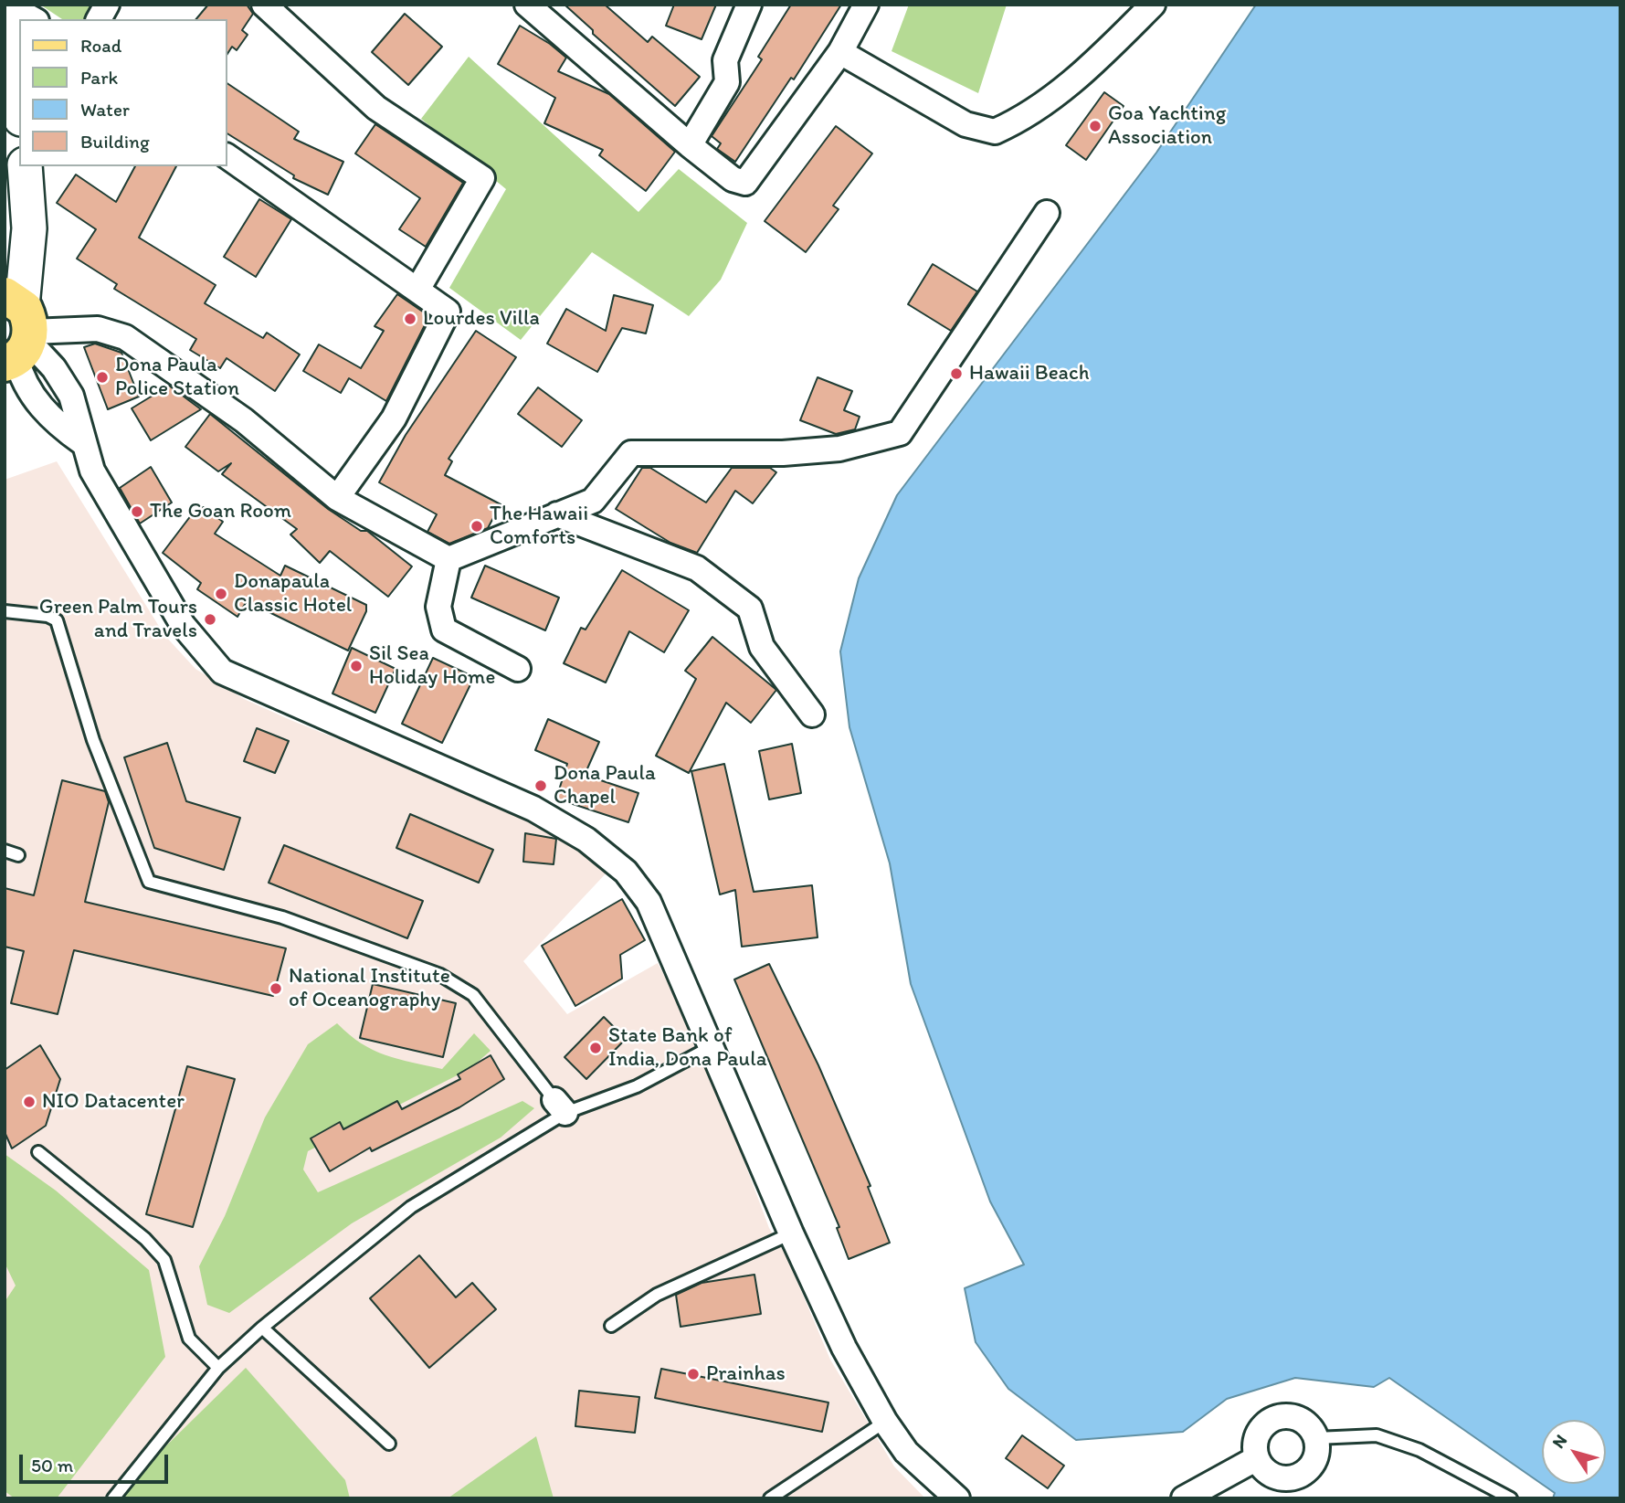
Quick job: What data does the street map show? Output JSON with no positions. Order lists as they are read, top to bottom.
{
  "places": [
    "Goa Yachting Association",
    "Lourdes Villa",
    "Hawaii Beach",
    "Dona Paula Police Station",
    "The Goan Room",
    "The Hawaii Comforts",
    "Donapaula Classic Hotel",
    "Green Palm Tours and Travels",
    "Sil Sea Holiday Home",
    "Dona Paula Chapel",
    "National Institute of Oceanography",
    "State Bank of India, Dona Paula",
    "NIO Datacenter",
    "Prainhas"
  ],
  "legend": [
    "Road",
    "Park",
    "Water",
    "Building"
  ],
  "scale_bar": "50 m",
  "north": "top left"
}
